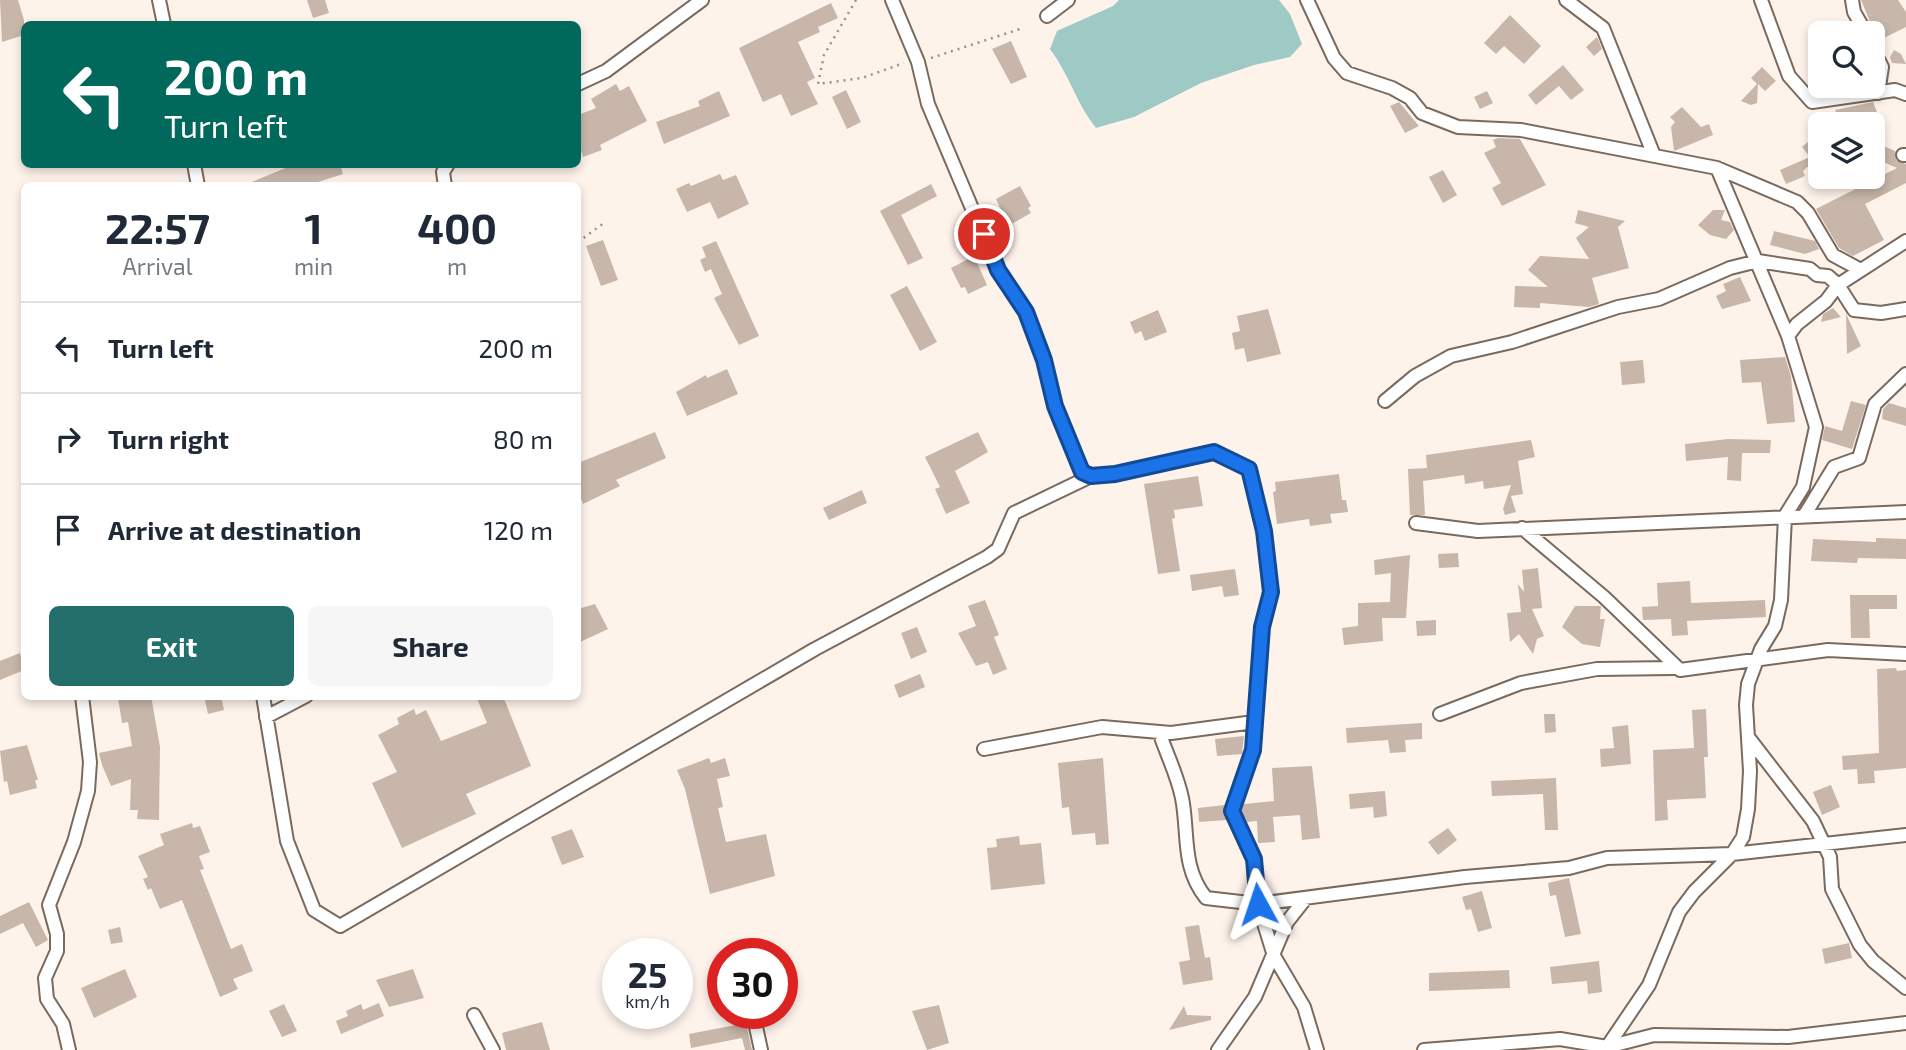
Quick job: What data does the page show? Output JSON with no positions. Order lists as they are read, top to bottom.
{
  "page": {
    "turn": ["200 m", "Turn left"],
    "eta": [
      "22:57",
      "Arrival",
      "1",
      "min",
      "400",
      "m"
    ],
    "list": [
      {
        "name": "Turn left",
        "value": "200 m"
      },
      {
        "name": "Turn right",
        "value": "80 m"
      },
      {
        "name": "Arrive at destination",
        "value": "120 m"
      }
    ],
    "buttons": ["Exit", "Share"],
    "speed": "25 km/h",
    "limit": "30"
  }
}
